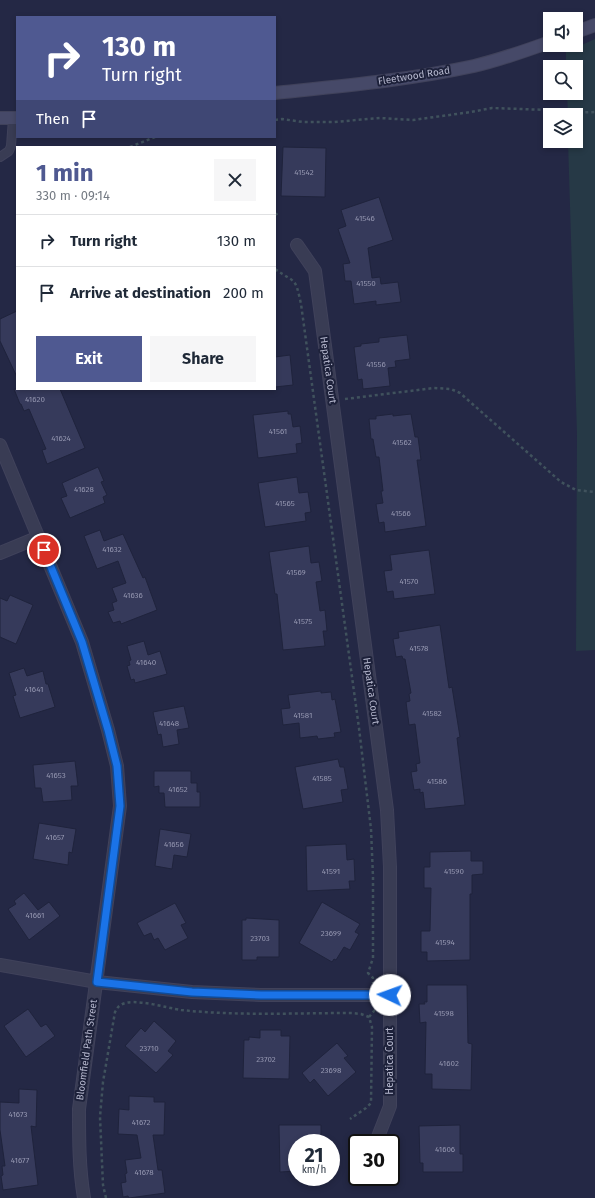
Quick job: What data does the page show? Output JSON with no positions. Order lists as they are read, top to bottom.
{
  "streets": {
    "main road": ["Fleetwood Road"],
    "street": ["Hepatica Court", "Bloomfield Path Street"]
  },
  "house_numbers": [
    "41542",
    "41546",
    "41550",
    "41556",
    "41620",
    "41561",
    "41624",
    "41562",
    "41628",
    "41565",
    "41566",
    "41632",
    "41569",
    "41570",
    "41636",
    "41575",
    "41578",
    "41640",
    "41641",
    "41582",
    "41581",
    "41648",
    "41653",
    "41585",
    "41586",
    "41652",
    "41657",
    "41656",
    "41591",
    "41590",
    "41661",
    "23699",
    "23703",
    "41594",
    "41598",
    "23710",
    "23702",
    "41602",
    "23698",
    "41673",
    "41672",
    "41606",
    "41677",
    "41678"
  ],
  "page": {
    "turn": ["130 m", "Turn right"],
    "then": "Then",
    "heading": ["1 min", "330 m · 09:14"],
    "list": [
      {
        "name": "Turn right",
        "value": "130 m"
      },
      {
        "name": "Arrive at destination",
        "value": "200 m"
      }
    ],
    "buttons": ["Exit", "Share"],
    "speed": "21 km/h",
    "limit": "30"
  }
}
